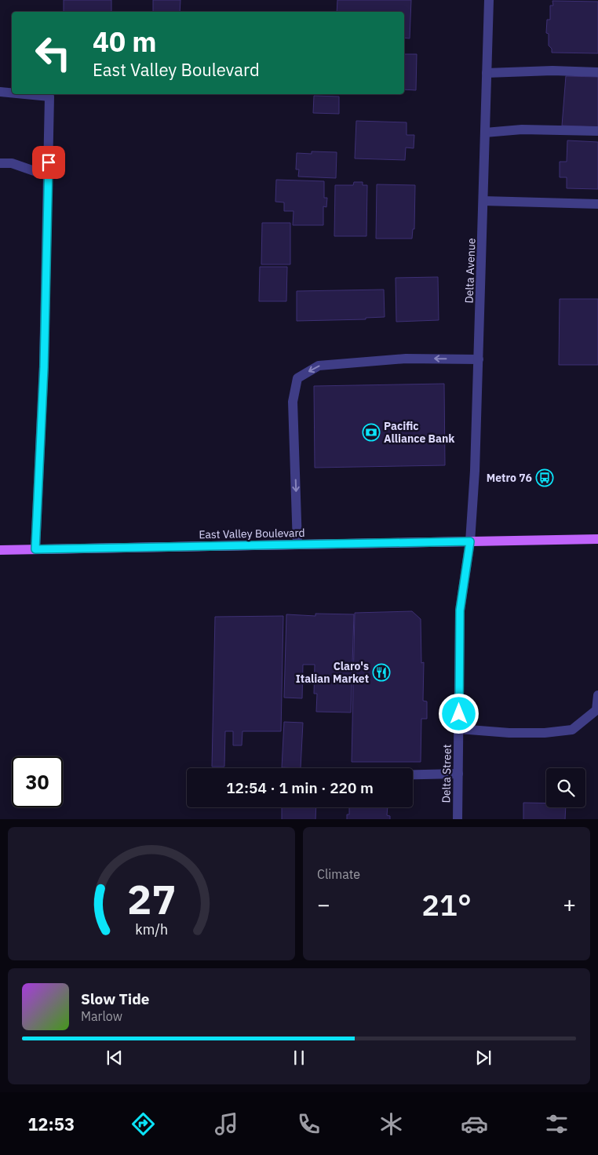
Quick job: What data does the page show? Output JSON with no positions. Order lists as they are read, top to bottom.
{
  "streets": {
    "main road": ["East Valley Boulevard"],
    "street": ["Delta Avenue", "Delta Street"]
  },
  "crossings": [
    ["Delta Avenue", "East Valley Boulevard"],
    ["Delta Avenue", "Delta Street"],
    ["East Valley Boulevard", "Delta Street"]
  ],
  "places": {
    "bank": ["Pacific Alliance Bank"],
    "bus stop": ["Metro 76"],
    "restaurant": ["Claro's Italian Market"]
  },
  "page": {
    "turn": ["40 m", "East Valley Boulevard"],
    "limit": "30",
    "trip": "12:54 · 1 min · 220 m",
    "tile": "Climate",
    "heat": ["−", "21°", "+"],
    "song": ["Slow Tide", "Marlow"],
    "tabs": "12:53",
    "gauge": ["27", "km/h"]
  }
}
